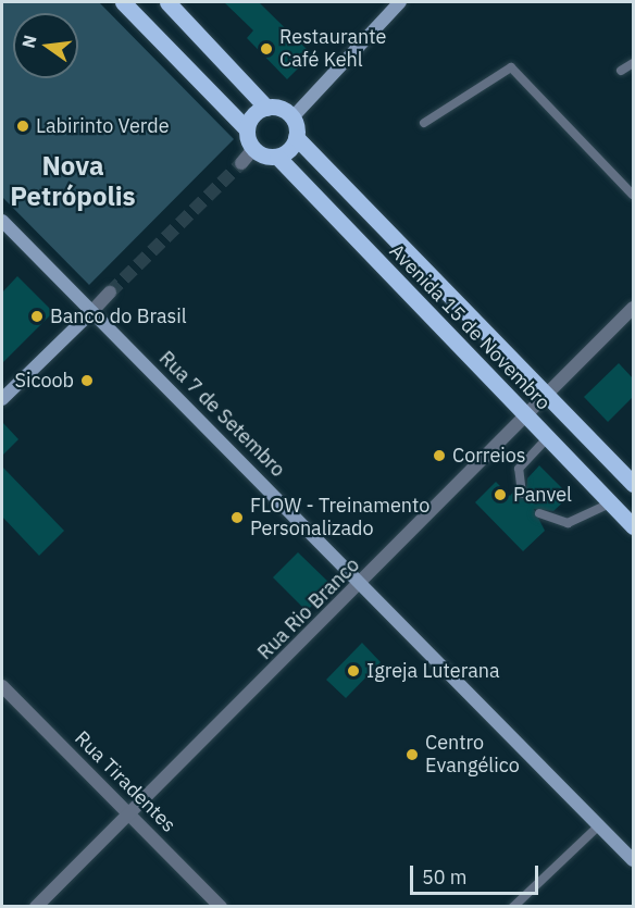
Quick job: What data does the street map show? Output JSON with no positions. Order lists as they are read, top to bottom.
{
  "streets": {
    "main road": ["Avenida 15 de Novembro"],
    "street": ["Rua 7 de Setembro", "Rua Rio Branco", "Rua Tiradentes"]
  },
  "crossings": [
    ["Avenida 15 de Novembro", "Rua Rio Branco"],
    ["Rua 7 de Setembro", "Rua Rio Branco"],
    ["Rua Rio Branco", "Rua Tiradentes"]
  ],
  "districts": ["Nova Petrópolis"],
  "places": [
    "Restaurante Café Kehl",
    "Labirinto Verde",
    "Banco do Brasil",
    "Sicoob",
    "Correios",
    "Panvel",
    "FLOW - Treinamento Personalizado",
    "Igreja Luterana",
    "Centro Evangélico"
  ],
  "scale_bar": "50 m",
  "north": "left"
}
